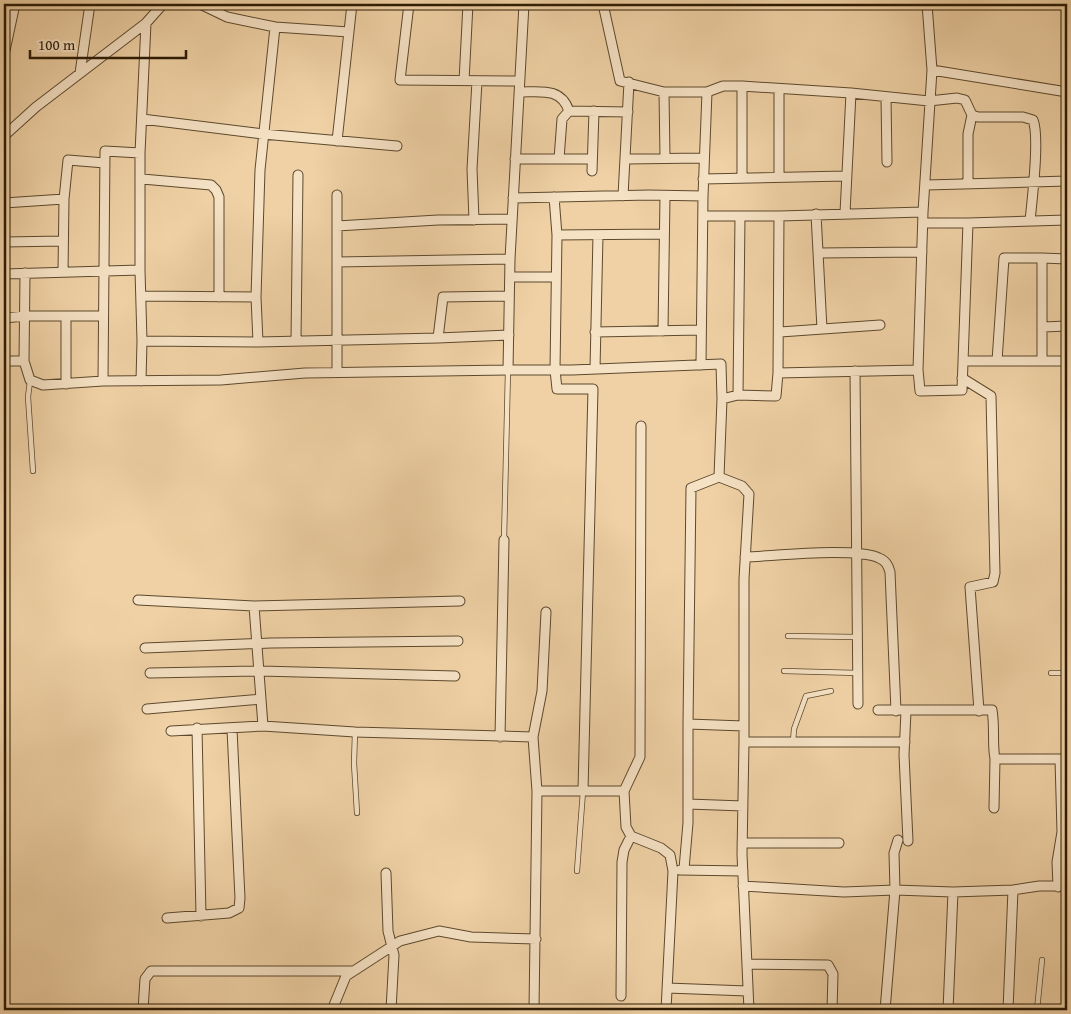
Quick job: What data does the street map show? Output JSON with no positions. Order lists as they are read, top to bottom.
{
  "scale_bar": "100 m"
}
